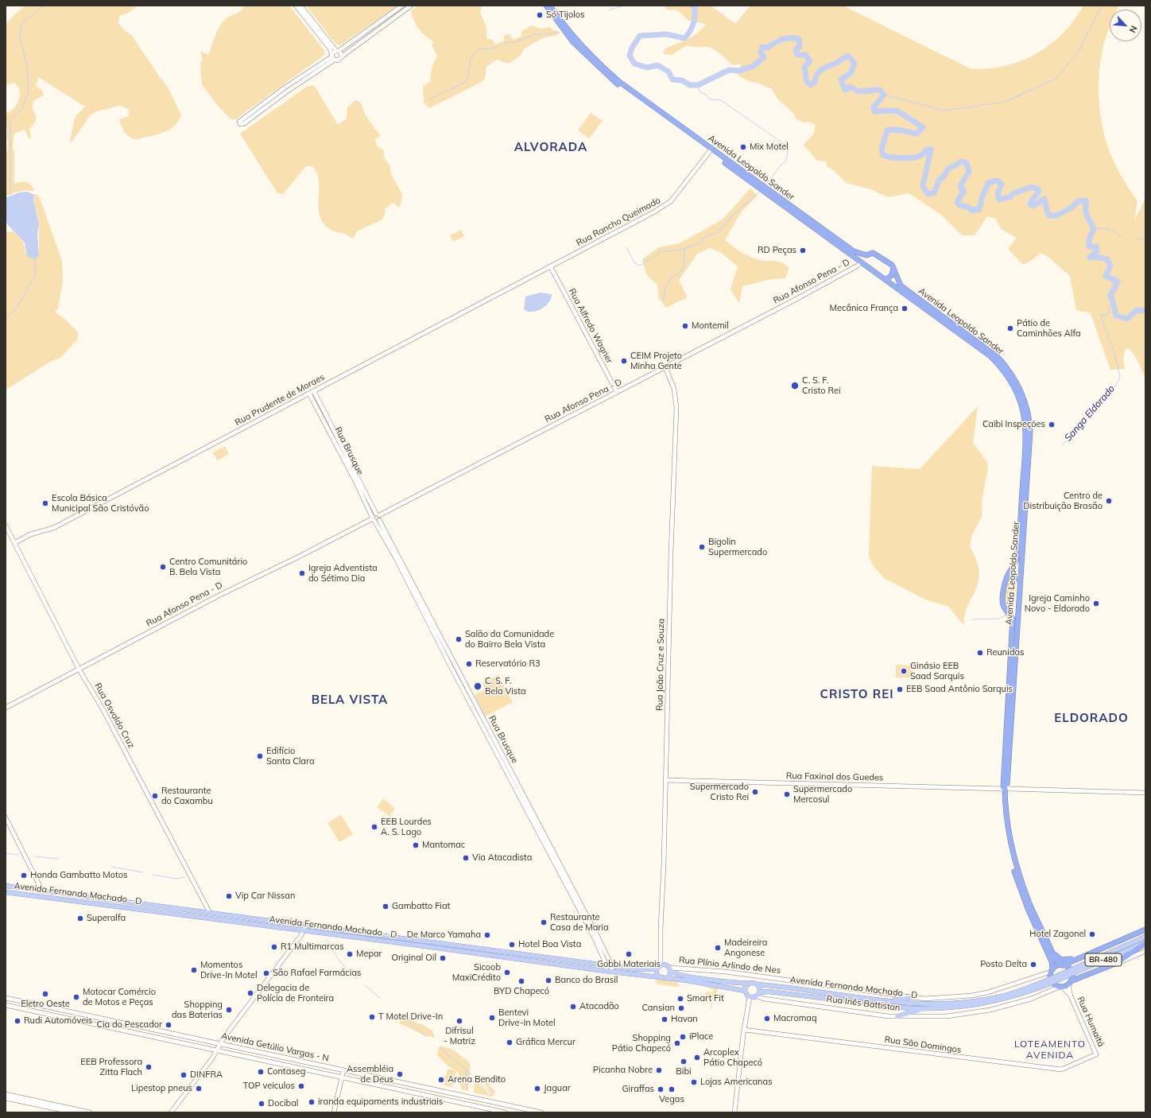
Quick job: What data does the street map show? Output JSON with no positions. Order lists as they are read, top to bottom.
{
  "streets": {
    "highway": ["Avenida Leopoldo Sander", "BR-480"],
    "main road": ["Avenida Fernando Machado - D"],
    "street": [
      "Rua Rancho Queimado",
      "Rua Afonso Pena - D",
      "Rua Alfredo Wagner",
      "Rua Prudente de Moraes",
      "Rua Brusque",
      "Rua João Cruz e Souza",
      "Rua Osvaldo Cruz",
      "Rua Faxinal dos Guedes",
      "Rua Plínio Arlindo de Nes",
      "Rua Inês Battiston",
      "Rua Humaitá",
      "Rua São Domingos",
      "Avenida Getúlio Vargas - N"
    ]
  },
  "crossings": [
    ["Avenida Leopoldo Sander", "Rua Rancho Queimado"],
    ["Avenida Leopoldo Sander", "Rua Afonso Pena - D"],
    ["Avenida Leopoldo Sander", "Rua Faxinal dos Guedes"],
    ["Avenida Leopoldo Sander", "BR-480"],
    ["Avenida Leopoldo Sander", "Rua Plínio Arlindo de Nes"],
    ["Avenida Leopoldo Sander", "Rua Inês Battiston"],
    ["Avenida Leopoldo Sander", "Rua Humaitá"],
    ["Rua Rancho Queimado", "Rua Alfredo Wagner"],
    ["Rua Rancho Queimado", "Rua Prudente de Moraes"],
    ["Rua Afonso Pena - D", "Rua Alfredo Wagner"],
    ["Rua Afonso Pena - D", "Rua Brusque"],
    ["Rua Afonso Pena - D", "Rua João Cruz e Souza"],
    ["Rua Afonso Pena - D", "Rua Osvaldo Cruz"],
    ["Rua Alfredo Wagner", "Rua Prudente de Moraes"],
    ["Rua Prudente de Moraes", "Rua Brusque"],
    ["Rua Prudente de Moraes", "Rua Osvaldo Cruz"],
    ["Rua Brusque", "Avenida Fernando Machado - D"],
    ["Rua João Cruz e Souza", "Rua Faxinal dos Guedes"],
    ["Rua João Cruz e Souza", "Avenida Fernando Machado - D"],
    ["Rua João Cruz e Souza", "Rua Plínio Arlindo de Nes"],
    ["Rua Osvaldo Cruz", "Avenida Fernando Machado - D"],
    ["Avenida Fernando Machado - D", "BR-480"],
    ["Avenida Fernando Machado - D", "Rua Plínio Arlindo de Nes"],
    ["Avenida Fernando Machado - D", "Rua Inês Battiston"],
    ["BR-480", "Rua Plínio Arlindo de Nes"],
    ["BR-480", "Rua Inês Battiston"],
    ["BR-480", "Rua Humaitá"],
    ["Rua Plínio Arlindo de Nes", "Rua Inês Battiston"],
    ["Rua Plínio Arlindo de Nes", "Rua Humaitá"],
    ["Rua Inês Battiston", "Rua Humaitá"],
    ["Rua Humaitá", "Rua São Domingos"]
  ],
  "districts": [
    "ALVORADA",
    "CRISTO REI",
    "BELA VISTA",
    "ELDORADO",
    "LOTEAMENTO AVENIDA"
  ],
  "water": ["Sanga Eldorado"],
  "places": [
    "Só Tijolos",
    "Mix Motel",
    "RD Peças",
    "Mecânica França",
    "Montemil",
    "Pátio de Caminhões Alfa",
    "CEIM Projeto Minha Gente",
    "C. S. F. Cristo Rei",
    "Caibi Inspeçōes",
    "Centro de Distribuição Brasão",
    "Escola Básica Municipal São Cristóvão",
    "Bigolin Supermercado",
    "Centro Comunitário B. Bela Vista",
    "Igreja Adventista do Sétimo Dia",
    "Igreja Caminho Novo - Eldorado",
    "Salão da Comunidade do Bairro Bela Vista",
    "Reunidas",
    "Reservatório R3",
    "Ginásio EEB Saad Sarquis",
    "C. S. F. Bela Vista",
    "EEB Saad Antônio Sarquis",
    "Edifício Santa Clara",
    "Supermercado Cristo Rei",
    "Supermercado Mercosul",
    "Restaurante do Caxambu",
    "EEB Lourdes A. S. Lago",
    "Mantomac",
    "Via Atacadista",
    "Honda Gambatto Motos",
    "Vip Car Nissan",
    "Gambatto Fiat",
    "Superalfa",
    "Restaurante Casa de Maria",
    "Hotel Zagonel",
    "De Marco Yamaha",
    "Hotel Boa Vista",
    "R1 Multimarcas",
    "Madeireira Angonese",
    "Mepar",
    "Gobbi Materiais",
    "Original Oil",
    "Posto Delta",
    "Momentos Drive-In Motel",
    "Sicoob MaxiCrédito",
    "São Rafael Farmácias",
    "Banco do Brasil",
    "BYD Chapecó",
    "Delegacia de Polícia de Fronteira",
    "Eletro Oeste",
    "Motocar Comércio de Motos e Peças",
    "Smart Fit",
    "Atacadão",
    "Cansian",
    "Shopping das Baterias",
    "T Motel Drive-In",
    "Bentevi Drive-In Motel",
    "Macromaq",
    "Havan",
    "Rudi Automóveis",
    "Difrisul - Matriz",
    "Cia do Pescador",
    "iPlace",
    "Gráfica Mercur",
    "Shopping Pátio Chapecó",
    "Arcoplex Pátio Chapecó",
    "Bibi",
    "EEB Professora Zitta Flach",
    "Picanha Nobre",
    "Contaseg",
    "Assembléia de Deus",
    "DINFRA",
    "Arena Bendito",
    "Lojas Americanas",
    "TOP veiculos",
    "Lipestop pneus",
    "Jaguar",
    "Giraffas",
    "Vegas",
    "iranda equipaments industriais",
    "Docibal"
  ],
  "north": "bottom right"
}
